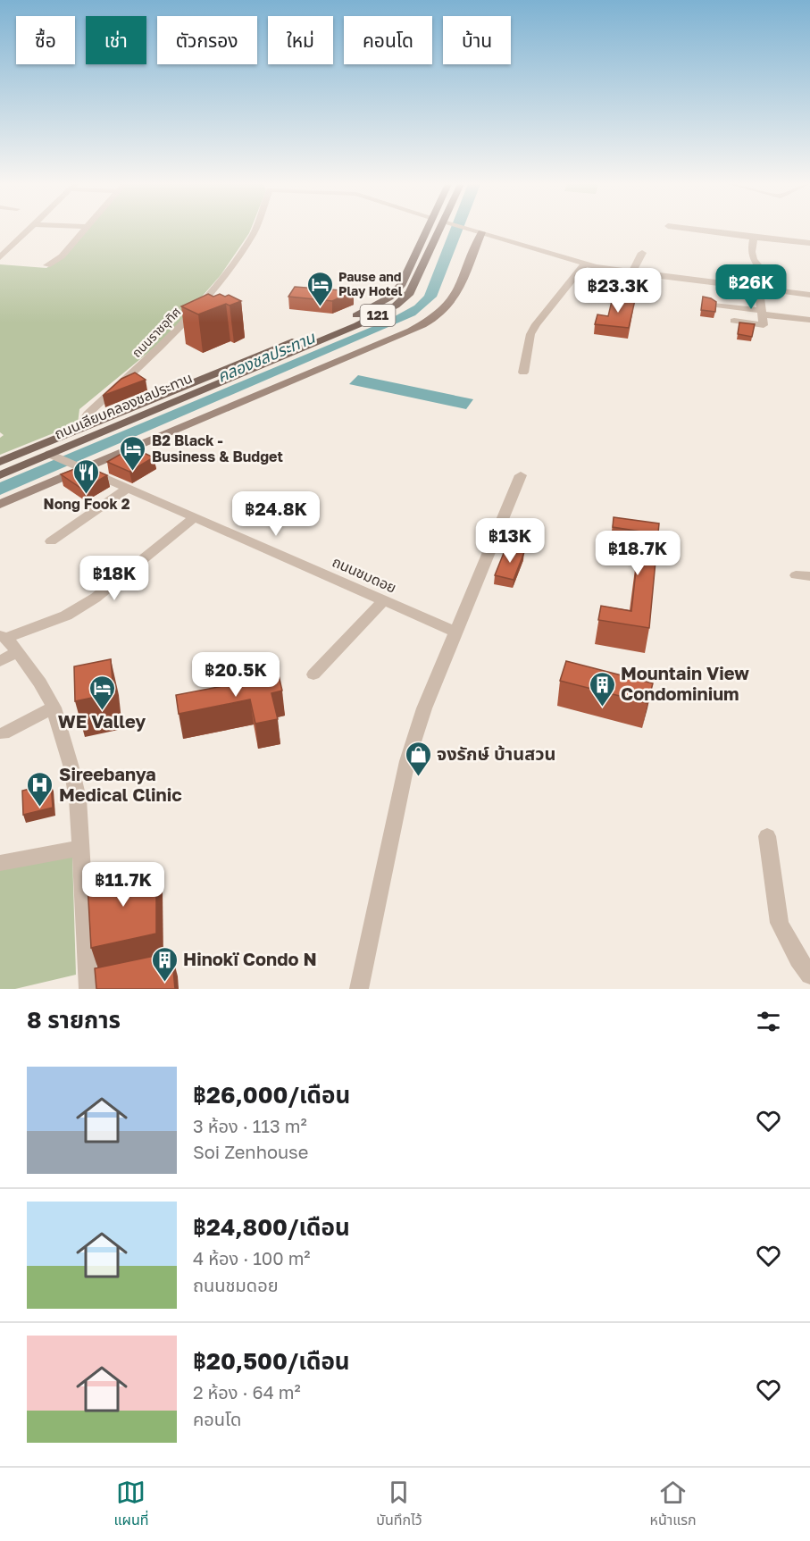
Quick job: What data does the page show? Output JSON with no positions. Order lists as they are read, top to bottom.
{
  "streets": {
    "main road": ["121", "ถนนเลียบคลองชลประทาน"],
    "street": ["ถนนราชอุทิศ", "ถนนชมดอย"]
  },
  "crossings": [
    ["ถนนราชอุทิศ", "ถนนเลียบคลองชลประทาน"],
    ["ถนนเลียบคลองชลประทาน", "ถนนชมดอย"]
  ],
  "water": ["คลองชลประทาน"],
  "places": {
    "hotel": ["Pause and Play Hotel", "B2 Black - Business & Budget", "WE Valley"],
    "restaurant": ["Nong Fook 2"],
    "building": ["Mountain View Condominium", "Hinokï Condo N"],
    "shop": ["จงรักษ์ บ้านสวน"],
    "hospital": ["Sireebanya Medical Clinic"]
  },
  "page": {
    "chip": [
      "ซื้อ",
      "เช่า",
      "ตัวกรอง",
      "ใหม่",
      "คอนโด",
      "บ้าน"
    ],
    "price": [
      "฿26K",
      "฿23.3K",
      "฿24.8K",
      "฿13K",
      "฿18.7K",
      "฿18K",
      "฿20.5K",
      "฿11.7K"
    ],
    "heading": "8 รายการ",
    "list": [
      {
        "name": "฿26,000/เดือน",
        "note": "3 ห้อง · 113 m² · Soi Zenhouse"
      },
      {
        "name": "฿24,800/เดือน",
        "note": "4 ห้อง · 100 m² · ถนนชมดอย"
      },
      {
        "name": "฿20,500/เดือน",
        "note": "2 ห้อง · 64 m² · คอนโด"
      }
    ],
    "tabs": ["แผนที่", "บันทึกไว้", "หน้าแรก"]
  }
}
